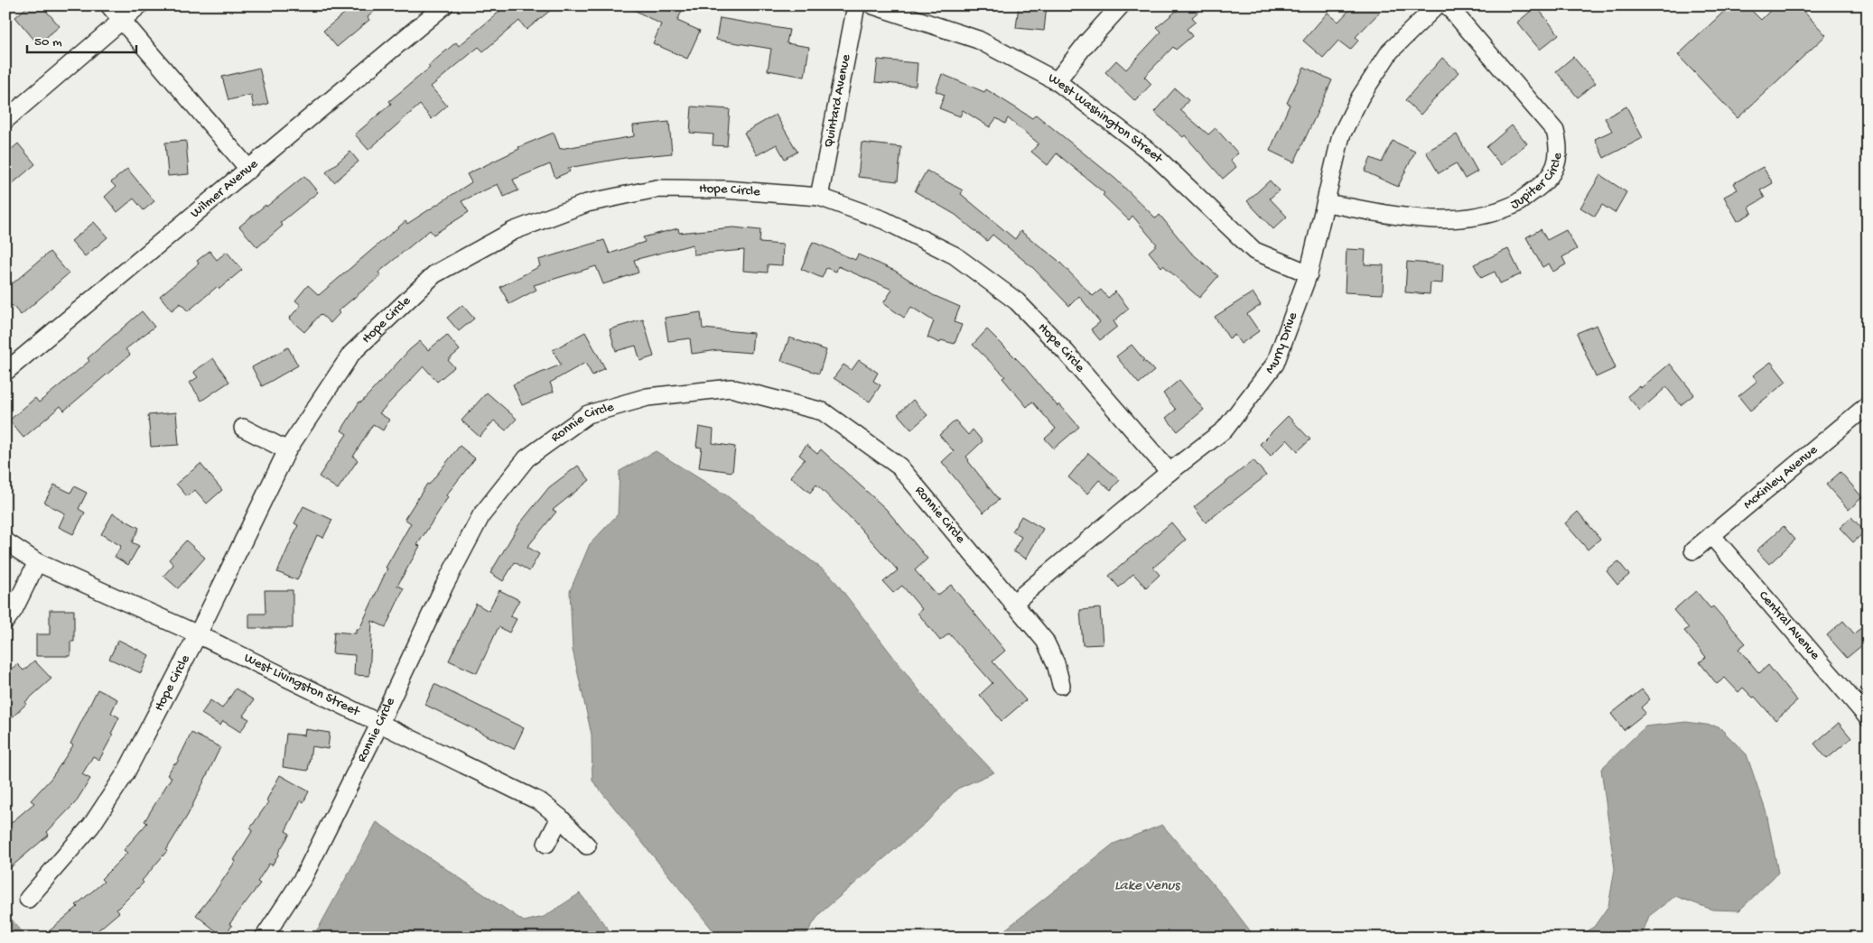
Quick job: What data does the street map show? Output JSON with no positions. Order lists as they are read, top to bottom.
{
  "streets": {
    "street": [
      "Quintard Avenue",
      "West Washington Street",
      "Jupiter Circle",
      "Wilmer Avenue",
      "Hope Circle",
      "Murry Drive",
      "Ronnie Circle",
      "McKinley Avenue",
      "Central Avenue",
      "West Livingston Street"
    ]
  },
  "crossings": [
    ["Quintard Avenue", "Hope Circle"],
    ["West Washington Street", "Murry Drive"],
    ["Jupiter Circle", "Murry Drive"],
    ["Hope Circle", "Murry Drive"],
    ["Hope Circle", "West Livingston Street"],
    ["Murry Drive", "Ronnie Circle"],
    ["Ronnie Circle", "West Livingston Street"],
    ["McKinley Avenue", "Central Avenue"]
  ],
  "water": ["Lake Venus"],
  "scale_bar": "50 m"
}
